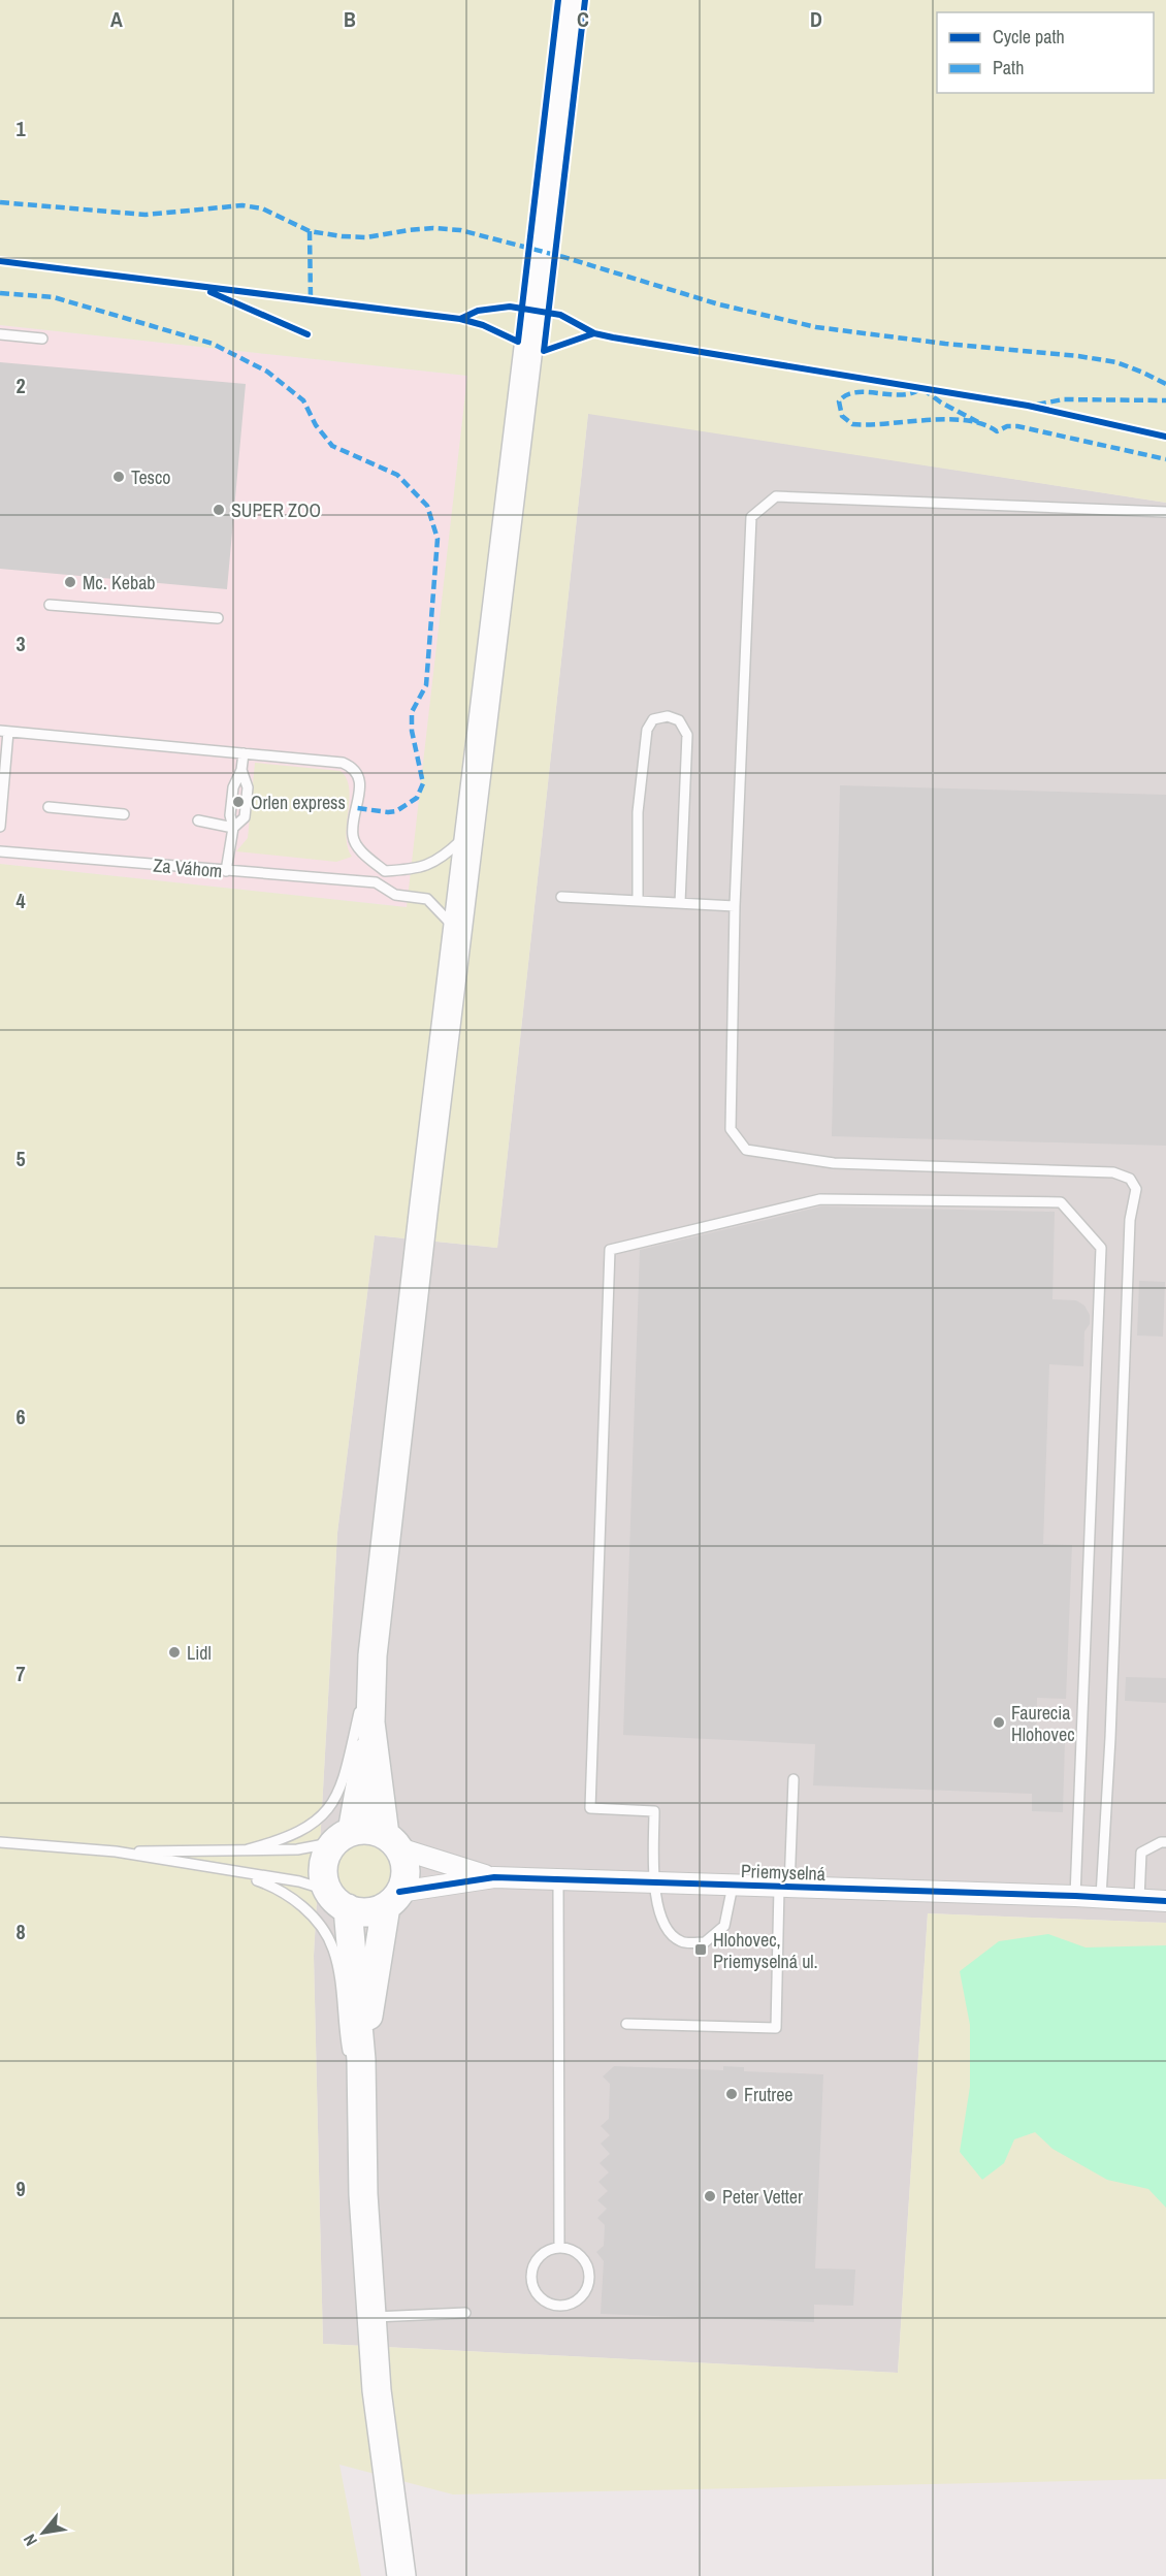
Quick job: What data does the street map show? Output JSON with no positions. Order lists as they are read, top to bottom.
{
  "streets": {
    "street": ["Priemyselná"],
    "lane": ["Za Váhom"]
  },
  "places": {
    "other": [
      "Tesco",
      "SUPER ZOO",
      "Mc. Kebab",
      "Orlen express",
      "Lidl",
      "Faurecia Hlohovec",
      "Frutree",
      "Peter Vetter"
    ],
    "transit": ["Hlohovec, Priemyselná ul."]
  },
  "legend": ["Cycle path", "Path"],
  "north": "bottom left",
  "grid": {
    "columns": [
      "A",
      "B",
      "C",
      "D"
    ],
    "rows": [
      "1",
      "2",
      "3",
      "4",
      "5",
      "6",
      "7",
      "8",
      "9"
    ]
  }
}
